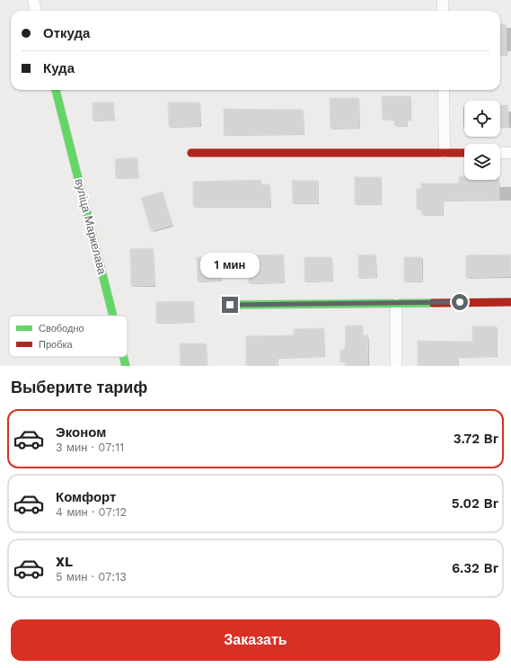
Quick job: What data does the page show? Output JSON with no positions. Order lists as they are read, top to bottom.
{
  "streets": {
    "street": ["вуліца Маркелава"]
  },
  "legend": ["Свободно", "Пробка"],
  "page": {
    "banner": ["Откуда", "Куда"],
    "bubble": "1 мин",
    "heading": "Выберите тариф",
    "list": [
      {
        "name": "Эконом",
        "note": "3 мин · 07:11",
        "value": "3.72 Br"
      },
      {
        "name": "Комфорт",
        "note": "4 мин · 07:12",
        "value": "5.02 Br"
      },
      {
        "name": "XL",
        "note": "5 мин · 07:13",
        "value": "6.32 Br"
      }
    ],
    "buttons": "Заказать"
  }
}
